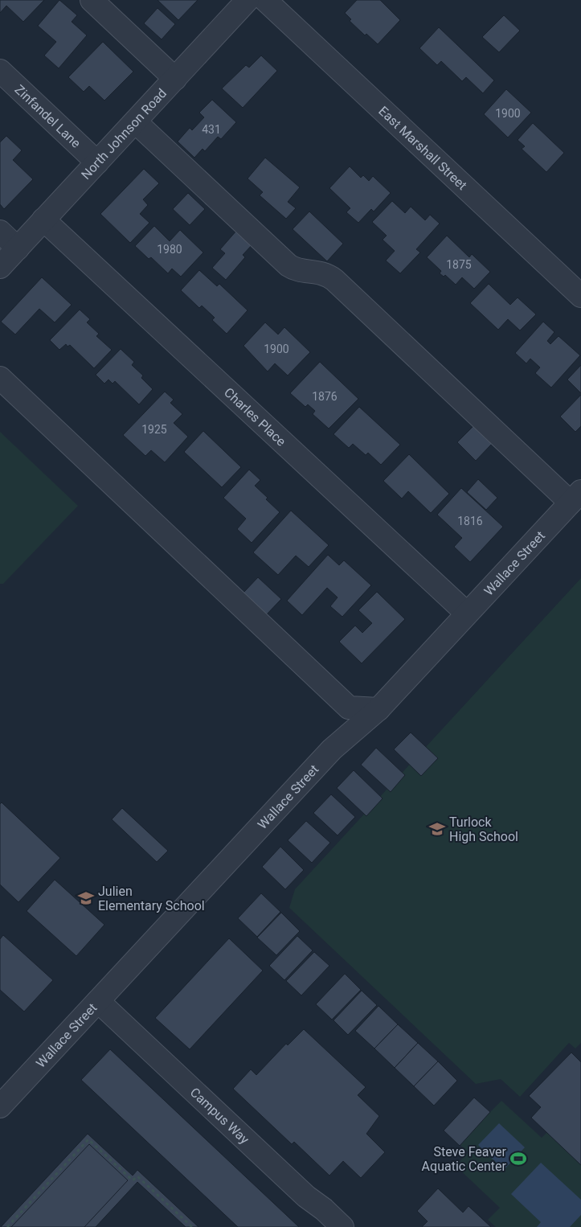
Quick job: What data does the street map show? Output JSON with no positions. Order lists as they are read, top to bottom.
{
  "streets": {
    "street": [
      "Zinfandel Lane",
      "North Johnson Road",
      "East Marshall Street",
      "Charles Place",
      "Wallace Street",
      "Campus Way"
    ]
  },
  "crossings": [
    ["Zinfandel Lane", "North Johnson Road"],
    ["North Johnson Road", "Charles Place"],
    ["Charles Place", "Wallace Street"],
    ["Wallace Street", "Campus Way"]
  ],
  "places": {
    "school or university": ["Turlock High School", "Julien Elementary School"],
    "sports": ["Steve Feaver Aquatic Center"]
  },
  "house_numbers": [
    "1900",
    "431",
    "1980",
    "1875",
    "1900",
    "1876",
    "1925",
    "1816"
  ]
}
